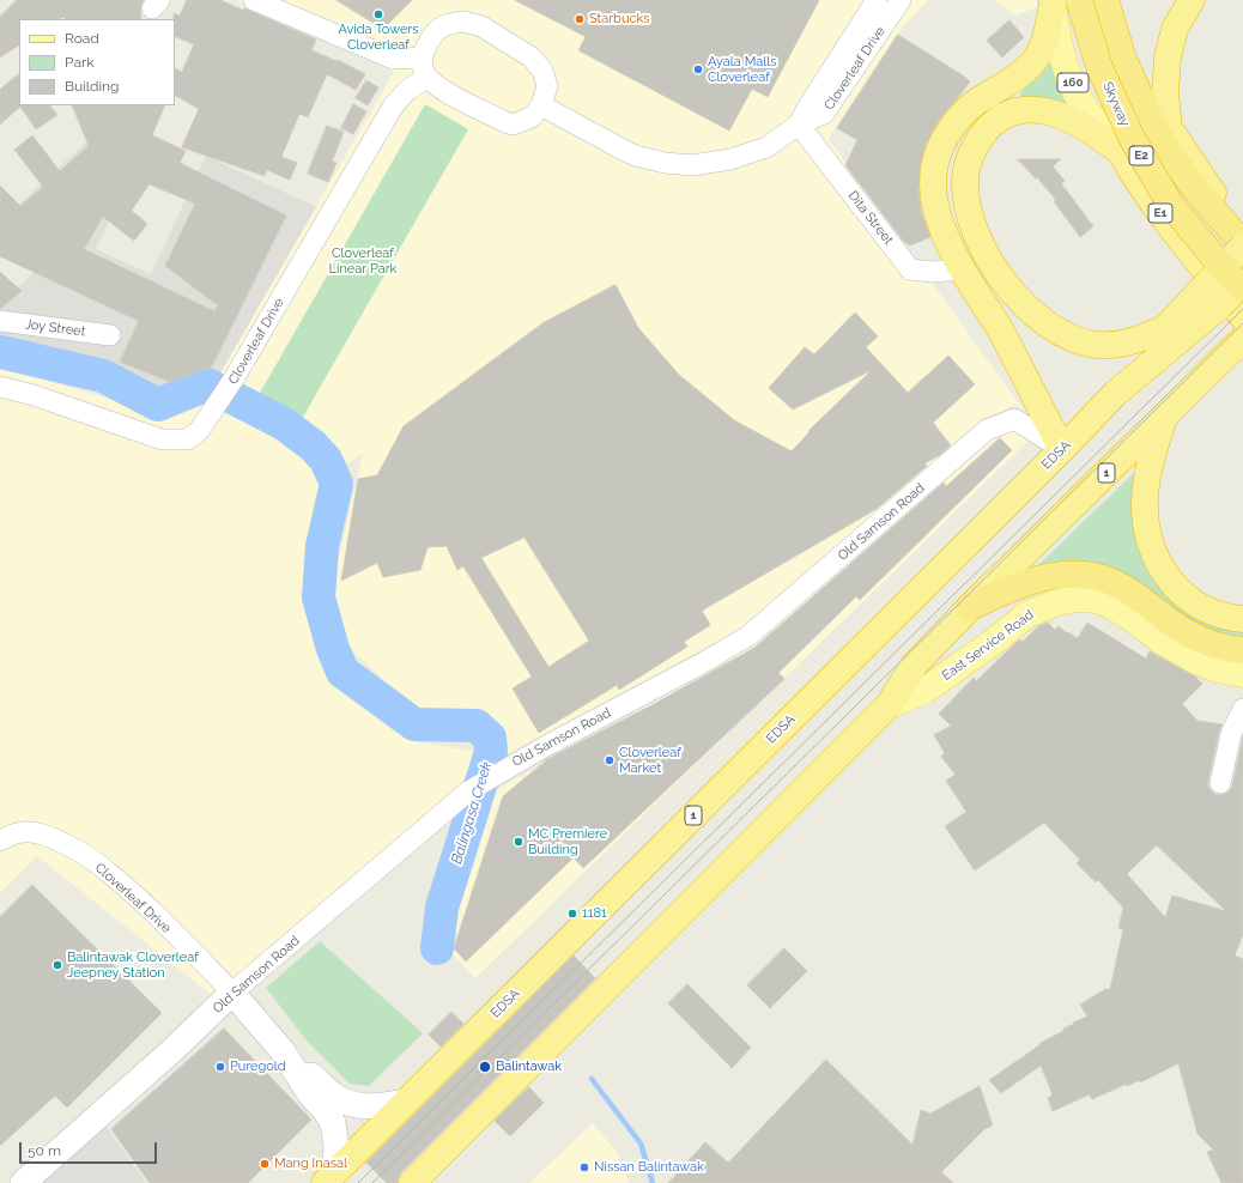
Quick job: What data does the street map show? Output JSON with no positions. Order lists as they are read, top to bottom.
{
  "streets": {
    "highway": [
      "Skyway",
      "E2",
      "E1",
      "EDSA",
      "1"
    ],
    "main road": ["160", "East Service Road"],
    "street": [
      "Cloverleaf Drive",
      "Dita Street",
      "Joy Street",
      "Old Samson Road"
    ]
  },
  "crossings": [
    ["Cloverleaf Drive", "Dita Street"],
    ["Cloverleaf Drive", "EDSA"],
    ["Cloverleaf Drive", "Old Samson Road"],
    ["160", "E1"],
    ["E1", "EDSA"],
    ["EDSA", "Old Samson Road"],
    ["1", "East Service Road"]
  ],
  "water": ["Balingasa Creek"],
  "parks": ["Cloverleaf Linear Park"],
  "places": [
    "Avida Towers Cloverleaf",
    "Starbucks",
    "Ayala Malls Cloverleaf",
    "Cloverleaf Market",
    "MC Premiere Building",
    "1181",
    "Balintawak Cloverleaf Jeepney Station",
    "Puregold",
    "Balintawak",
    "Mang Inasal",
    "Nissan Balintawak"
  ],
  "legend": ["Road", "Park", "Building"],
  "scale_bar": "50 m"
}
